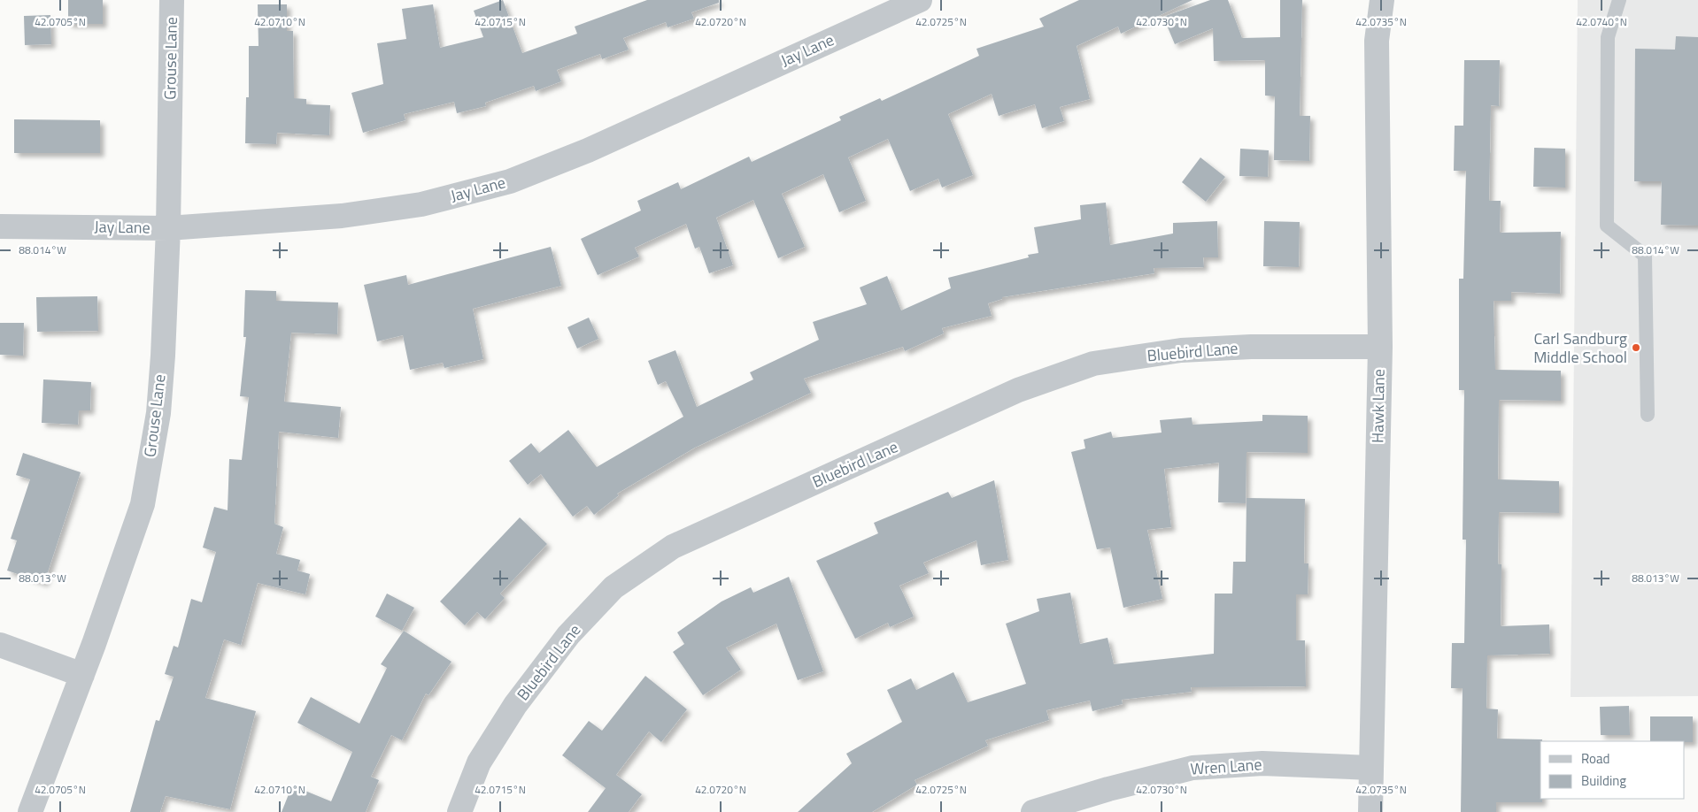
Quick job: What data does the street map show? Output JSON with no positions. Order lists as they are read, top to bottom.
{
  "streets": {
    "street": [
      "Jay Lane",
      "Grouse Lane",
      "Bluebird Lane",
      "Hawk Lane",
      "Wren Lane"
    ]
  },
  "crossings": [
    ["Jay Lane", "Grouse Lane"],
    ["Bluebird Lane", "Hawk Lane"],
    ["Hawk Lane", "Wren Lane"]
  ],
  "places": ["Carl Sandburg Middle School"],
  "legend": ["Road", "Building"],
  "coordinates": [
    "42.0705°N",
    "42.0710°N",
    "42.0715°N",
    "42.0720°N",
    "42.0725°N",
    "42.0730°N",
    "42.0735°N",
    "42.0740°N",
    "88.014°W",
    "88.013°W"
  ]
}
